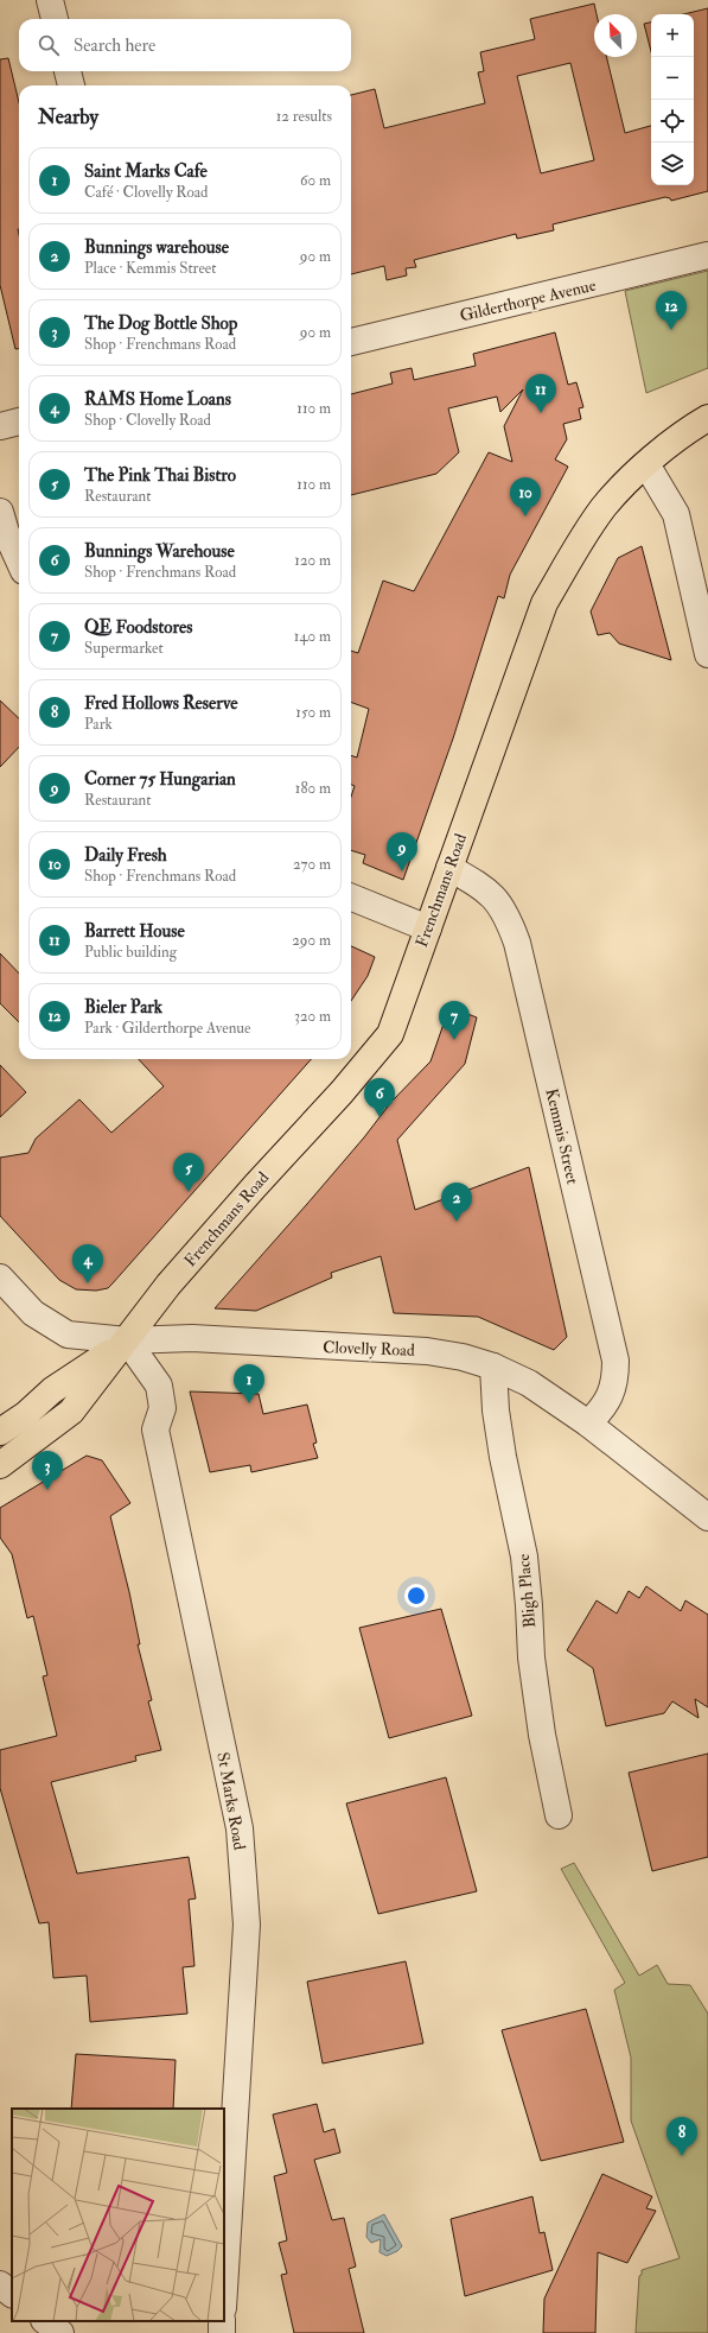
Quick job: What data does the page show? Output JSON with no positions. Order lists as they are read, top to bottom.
{
  "streets": {
    "main road": ["Frenchmans Road"],
    "street": [
      "Gilderthorpe Avenue",
      "Kemmis Street",
      "Clovelly Road",
      "Bligh Place",
      "St Marks Road"
    ]
  },
  "crossings": [
    ["Frenchmans Road", "Kemmis Street"],
    ["Frenchmans Road", "Clovelly Road"],
    ["Frenchmans Road", "St Marks Road"],
    ["Kemmis Street", "Clovelly Road"],
    ["Clovelly Road", "Bligh Place"],
    ["Clovelly Road", "St Marks Road"]
  ],
  "north": "top left",
  "page": {
    "map_buttons": ["+", "−"],
    "search": "Search here",
    "heading": ["Nearby", "12 results"],
    "list": [
      {
        "mark": "1",
        "name": "Saint Marks Cafe",
        "note": "Café · Clovelly Road",
        "value": "60 m"
      },
      {
        "mark": "2",
        "name": "Bunnings warehouse",
        "note": "Place · Kemmis Street",
        "value": "90 m"
      },
      {
        "mark": "3",
        "name": "The Dog Bottle Shop",
        "note": "Shop · Frenchmans Road",
        "value": "90 m"
      },
      {
        "mark": "4",
        "name": "RAMS Home Loans",
        "note": "Shop · Clovelly Road",
        "value": "110 m"
      },
      {
        "mark": "5",
        "name": "The Pink Thai Bistro",
        "note": "Restaurant",
        "value": "110 m"
      },
      {
        "mark": "6",
        "name": "Bunnings Warehouse",
        "note": "Shop · Frenchmans Road",
        "value": "120 m"
      },
      {
        "mark": "7",
        "name": "QE Foodstores",
        "note": "Supermarket",
        "value": "140 m"
      },
      {
        "mark": "8",
        "name": "Fred Hollows Reserve",
        "note": "Park",
        "value": "150 m"
      },
      {
        "mark": "9",
        "name": "Corner 75 Hungarian",
        "note": "Restaurant",
        "value": "180 m"
      },
      {
        "mark": "10",
        "name": "Daily Fresh",
        "note": "Shop · Frenchmans Road",
        "value": "270 m"
      },
      {
        "mark": "11",
        "name": "Barrett House",
        "note": "Public building",
        "value": "290 m"
      },
      {
        "mark": "12",
        "name": "Bieler Park",
        "note": "Park · Gilderthorpe Avenue",
        "value": "320 m"
      }
    ],
    "pins": [
      "12",
      "11",
      "10",
      "9",
      "7",
      "6",
      "5",
      "2",
      "4",
      "1",
      "3",
      "8"
    ]
  }
}
